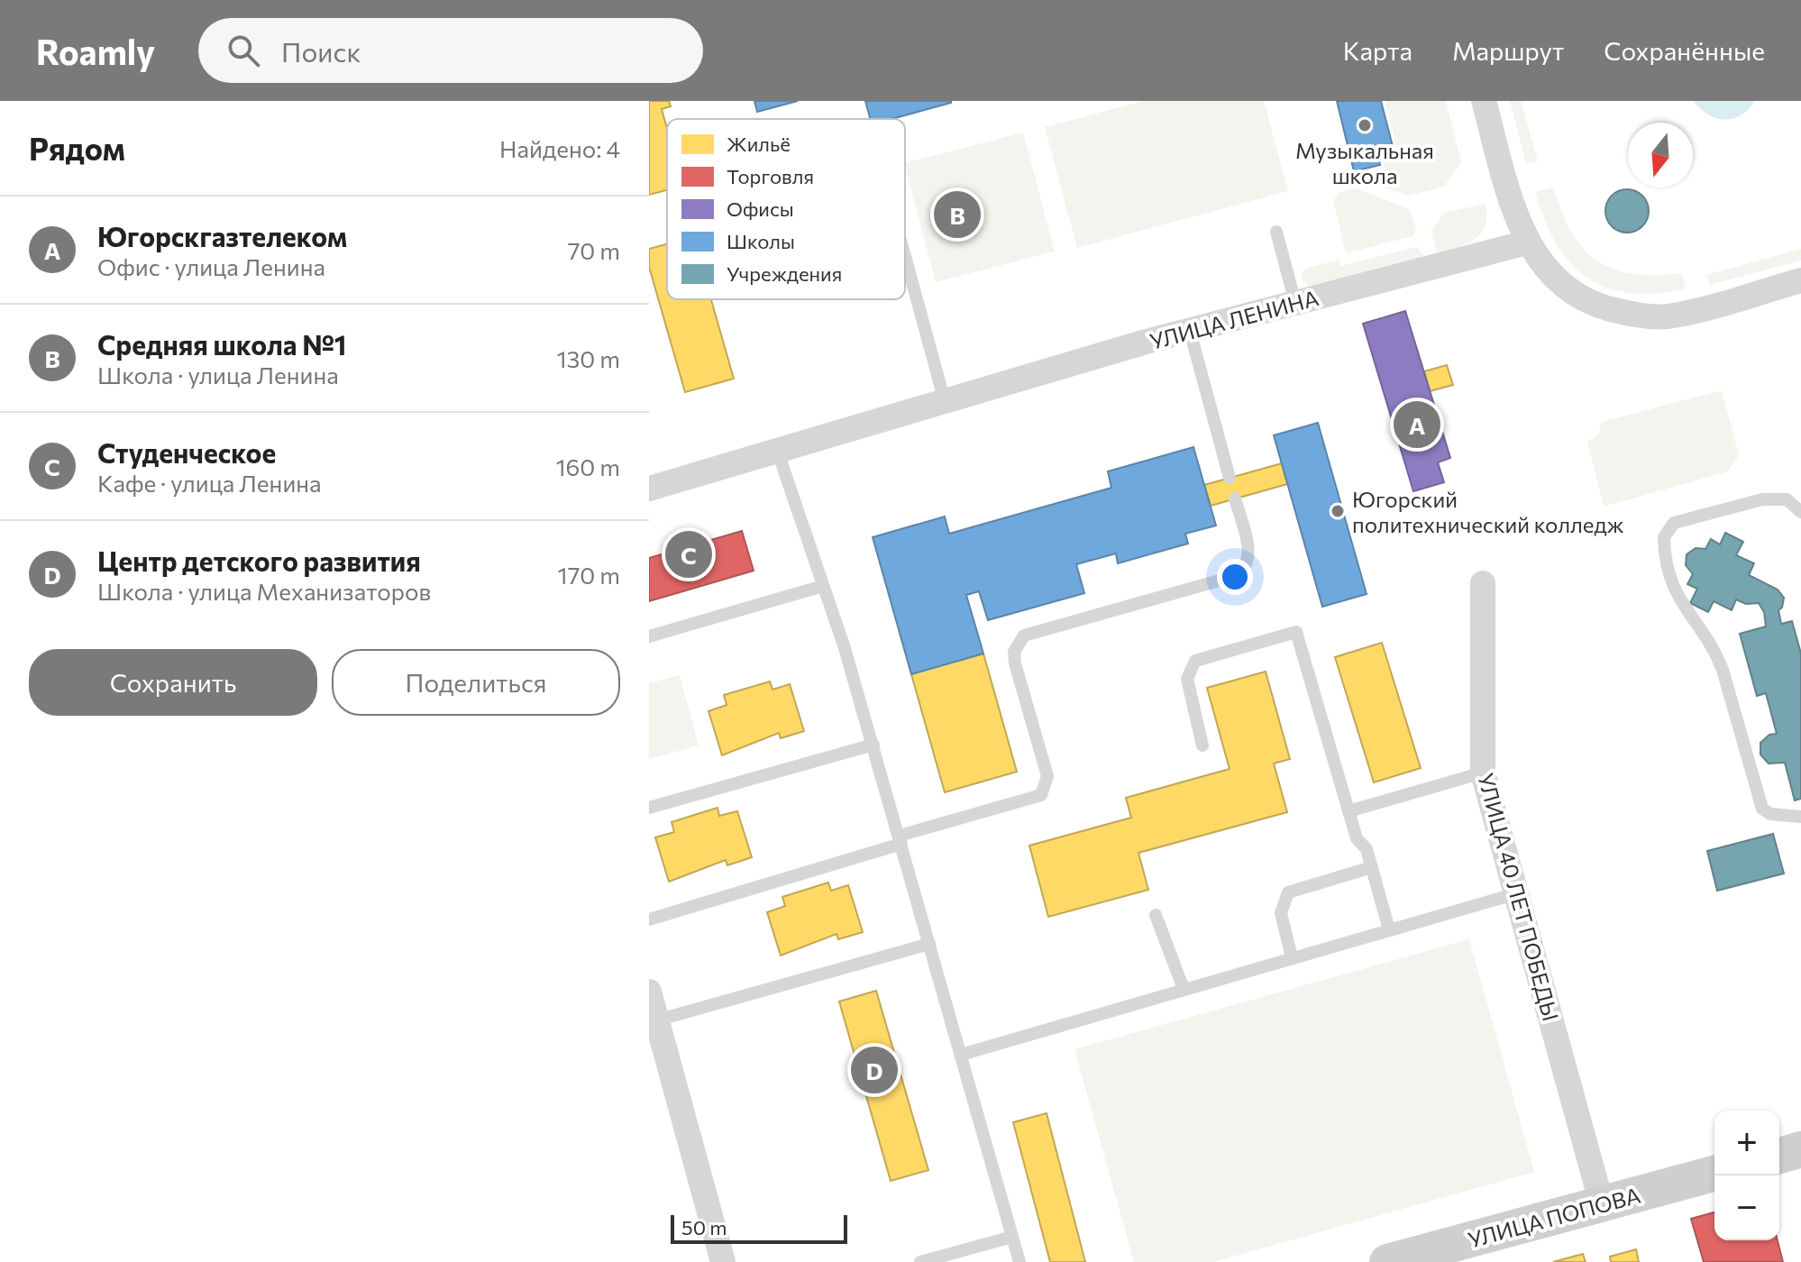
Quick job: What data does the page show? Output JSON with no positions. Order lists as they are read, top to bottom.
{
  "streets": {
    "street": ["УЛИЦА ЛЕНИНА", "УЛИЦА 40 ЛЕТ ПОБЕДЫ", "УЛИЦА ПОПОВА"]
  },
  "crossings": [
    ["УЛИЦА 40 ЛЕТ ПОБЕДЫ", "УЛИЦА ПОПОВА"]
  ],
  "places": ["Музыкальная школа", "Югорский политехнический колледж"],
  "legend": [
    "Жильё",
    "Торговля",
    "Офисы",
    "Школы",
    "Учреждения"
  ],
  "scale_bar": "50 m",
  "north": "bottom",
  "page": {
    "header": "Roamly",
    "search": "Поиск",
    "nav": ["Карта", "Маршрут", "Сохранённые"],
    "heading": ["Рядом", "Найдено: 4"],
    "pins": [
      "B",
      "A",
      "C",
      "D"
    ],
    "list": [
      {
        "mark": "A",
        "name": "Югорскгазтелеком",
        "note": "Офис · улица Ленина",
        "value": "70 m"
      },
      {
        "mark": "B",
        "name": "Средняя школа №1",
        "note": "Школа · улица Ленина",
        "value": "130 m"
      },
      {
        "mark": "C",
        "name": "Студенческое",
        "note": "Кафе · улица Ленина",
        "value": "160 m"
      },
      {
        "mark": "D",
        "name": "Центр детского развития",
        "note": "Школа · улица Механизаторов",
        "value": "170 m"
      }
    ],
    "buttons": ["Сохранить", "Поделиться"],
    "map_buttons": ["+", "−"],
    "scale": "50 m"
  }
}
